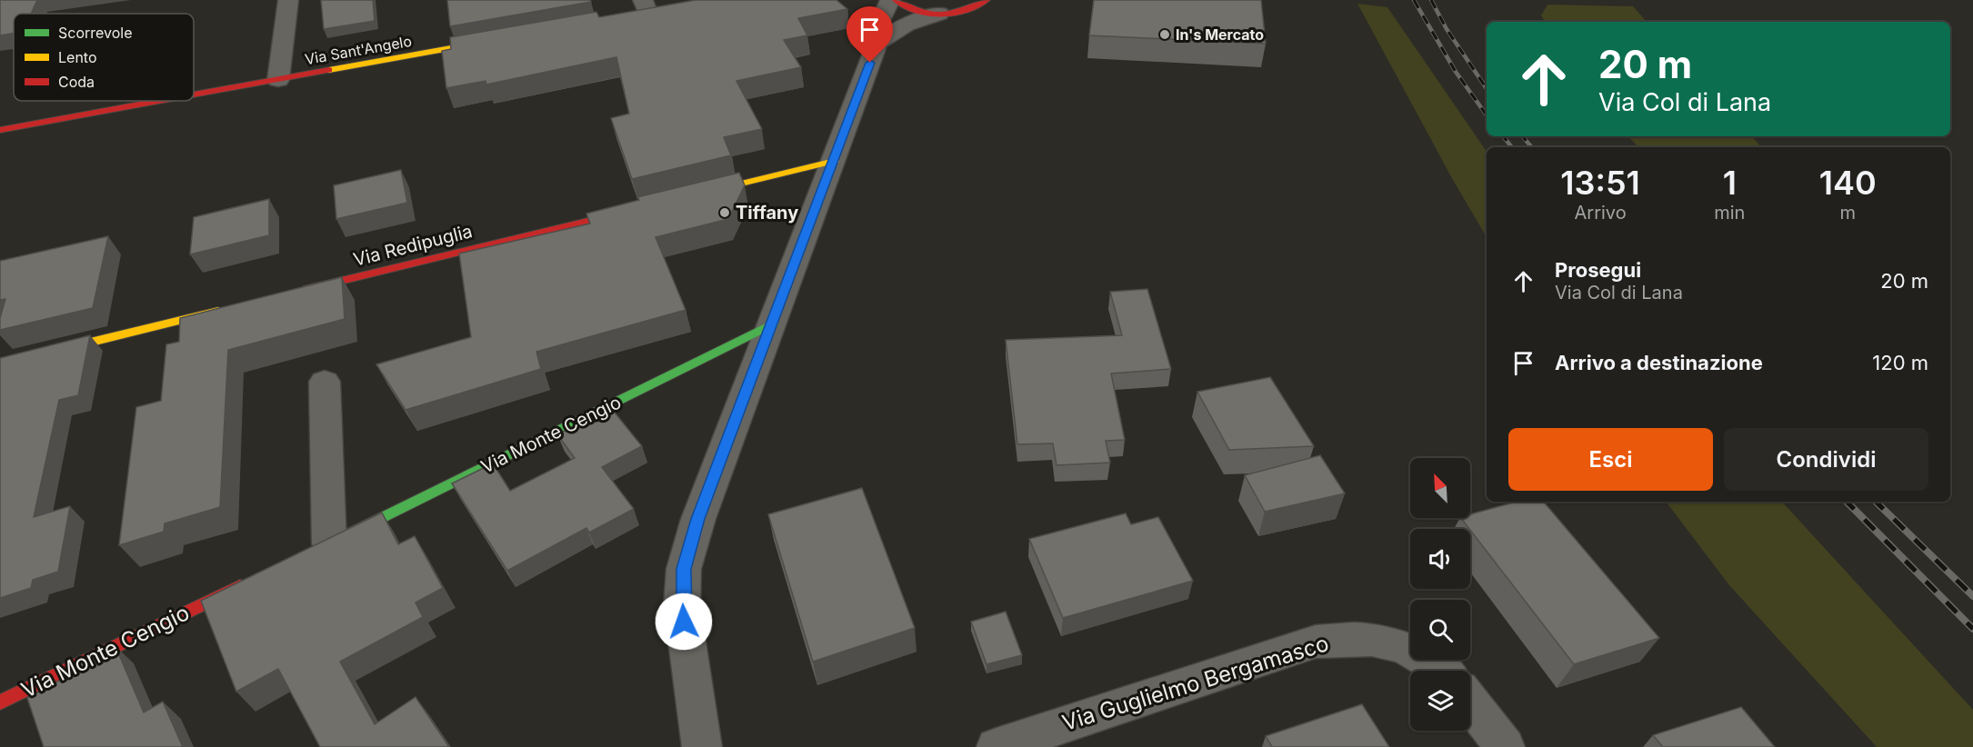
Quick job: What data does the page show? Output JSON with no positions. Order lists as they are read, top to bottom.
{
  "streets": {
    "street": [
      "Via Sant'Angelo",
      "Via Redipuglia",
      "Via Monte Cengio",
      "Via Guglielmo Bergamasco"
    ]
  },
  "places": ["In's Mercato", "Tiffany"],
  "legend": ["Scorrevole", "Lento", "Coda"],
  "north": "top left",
  "page": {
    "turn": ["20 m", "Via Col di Lana"],
    "eta": [
      "13:51",
      "Arrivo",
      "1",
      "min",
      "140",
      "m"
    ],
    "list": [
      {
        "name": "Prosegui",
        "note": "Via Col di Lana",
        "value": "20 m"
      },
      {
        "name": "Arrivo a destinazione",
        "value": "120 m"
      }
    ],
    "buttons": ["Esci", "Condividi"]
  }
}
